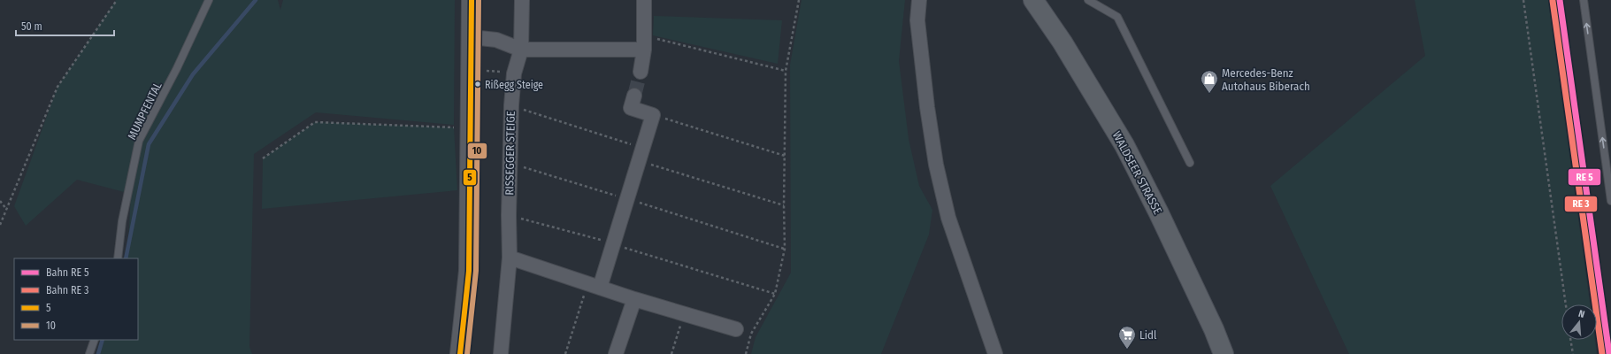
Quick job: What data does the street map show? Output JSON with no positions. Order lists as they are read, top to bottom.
{
  "streets": {
    "main road": ["WALDSEER STRASSE"],
    "street": ["RISSEGGER STEIGE"],
    "lane": ["MUMPFENTAL"]
  },
  "places": {
    "other": ["Rißegg Steige"],
    "shop": ["Mercedes-Benz Autohaus Biberach"],
    "supermarket": ["Lidl"]
  },
  "lines": ["transit line 5", "transit line 10"],
  "legend": [
    "Bahn RE 5",
    "Bahn RE 3",
    "5",
    "10"
  ],
  "scale_bar": "50 m",
  "north": "top"
}
